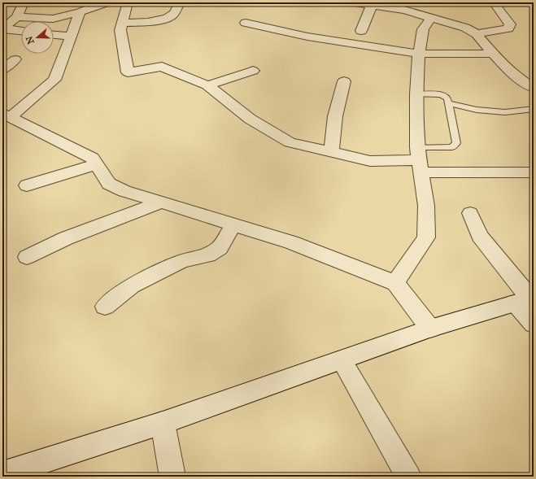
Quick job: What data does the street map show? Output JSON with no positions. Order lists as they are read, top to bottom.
{
  "north": "left"
}
